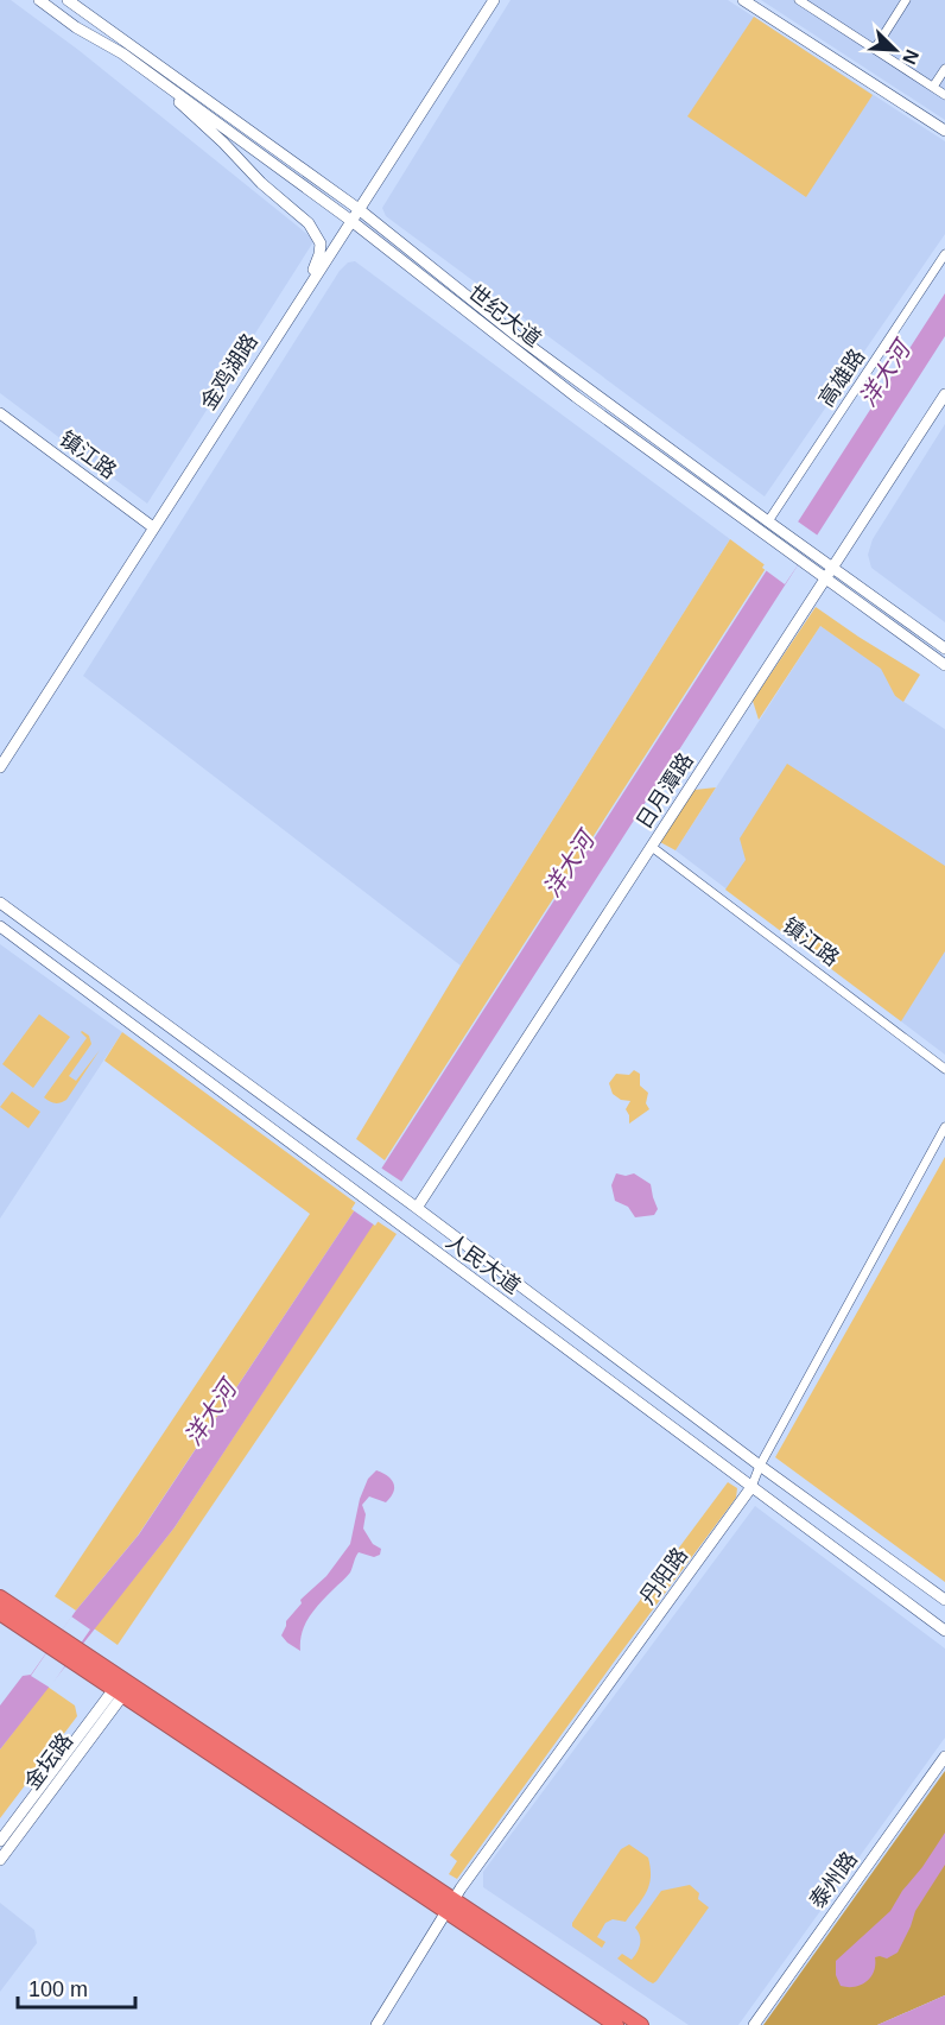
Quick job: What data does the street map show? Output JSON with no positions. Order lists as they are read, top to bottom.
{
  "streets": {
    "street": [
      "世纪大道",
      "金鸡湖路",
      "高雄路",
      "镇江路",
      "日月潭路",
      "人民大道",
      "丹阳路",
      "金坛路",
      "泰州路"
    ]
  },
  "crossings": [
    ["世纪大道", "金鸡湖路"],
    ["世纪大道", "高雄路"],
    ["世纪大道", "日月潭路"],
    ["金鸡湖路", "镇江路"],
    ["镇江路", "日月潭路"],
    ["日月潭路", "人民大道"],
    ["人民大道", "丹阳路"]
  ],
  "water": ["洋大河"],
  "scale_bar": "100 m",
  "north": "bottom right"
}
